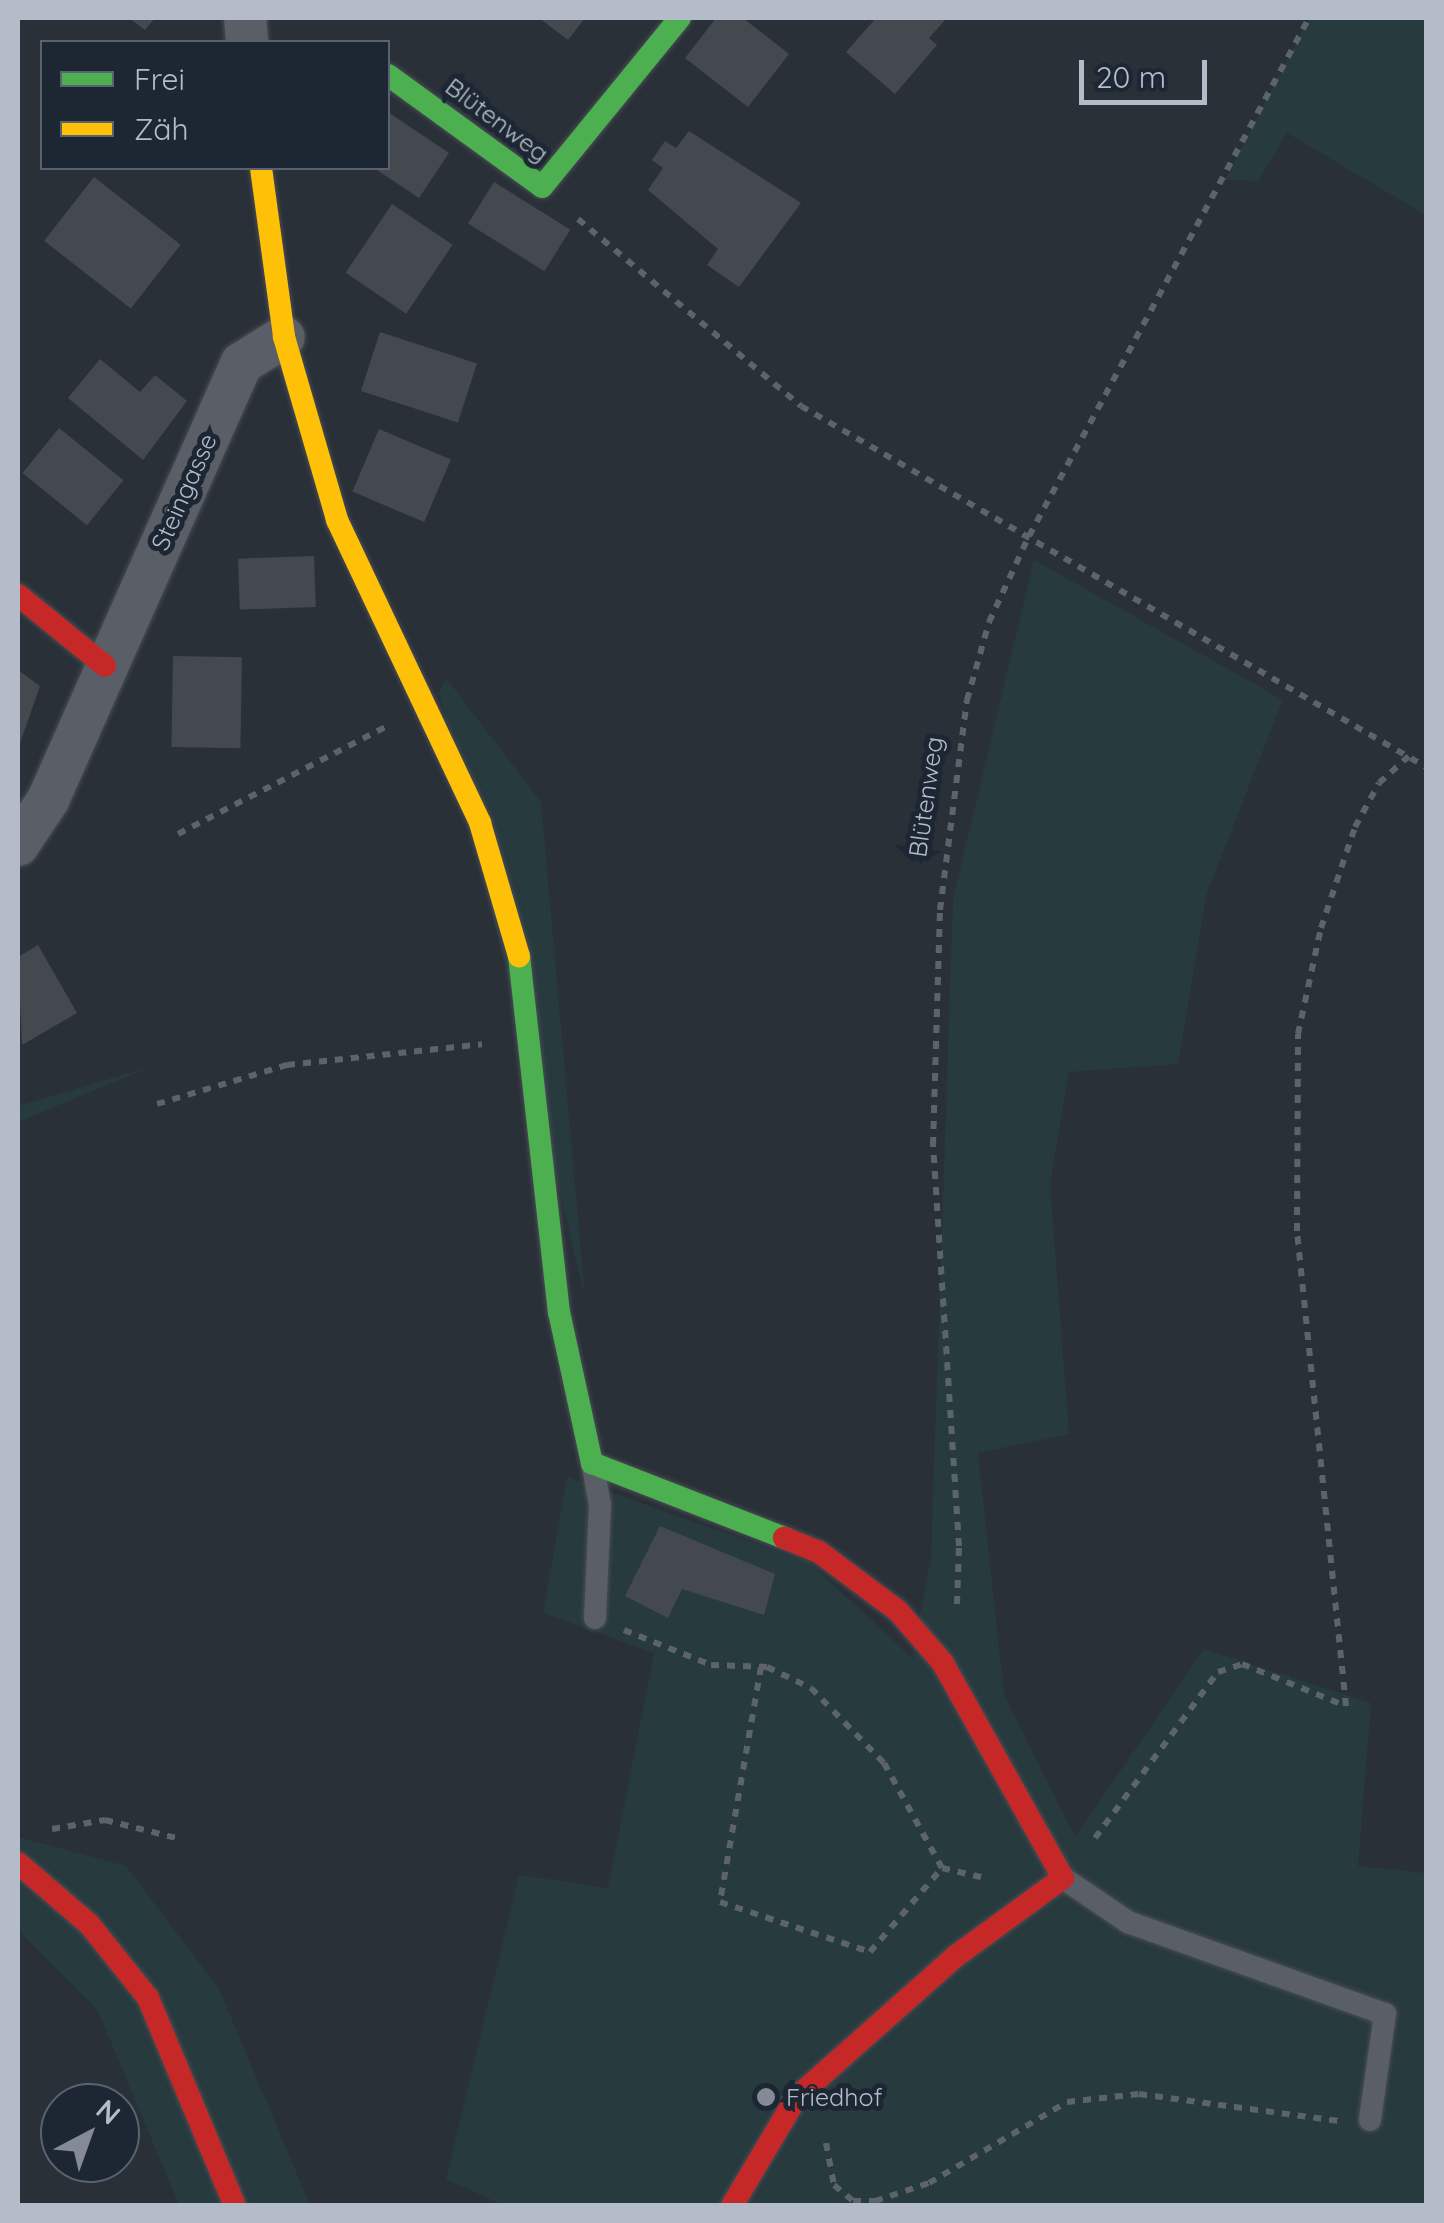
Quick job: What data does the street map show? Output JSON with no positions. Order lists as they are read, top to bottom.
{
  "streets": {
    "street": ["Blütenweg", "Steingasse"]
  },
  "places": ["Friedhof"],
  "legend": ["Frei", "Zäh"],
  "scale_bar": "20 m",
  "north": "top right"
}
